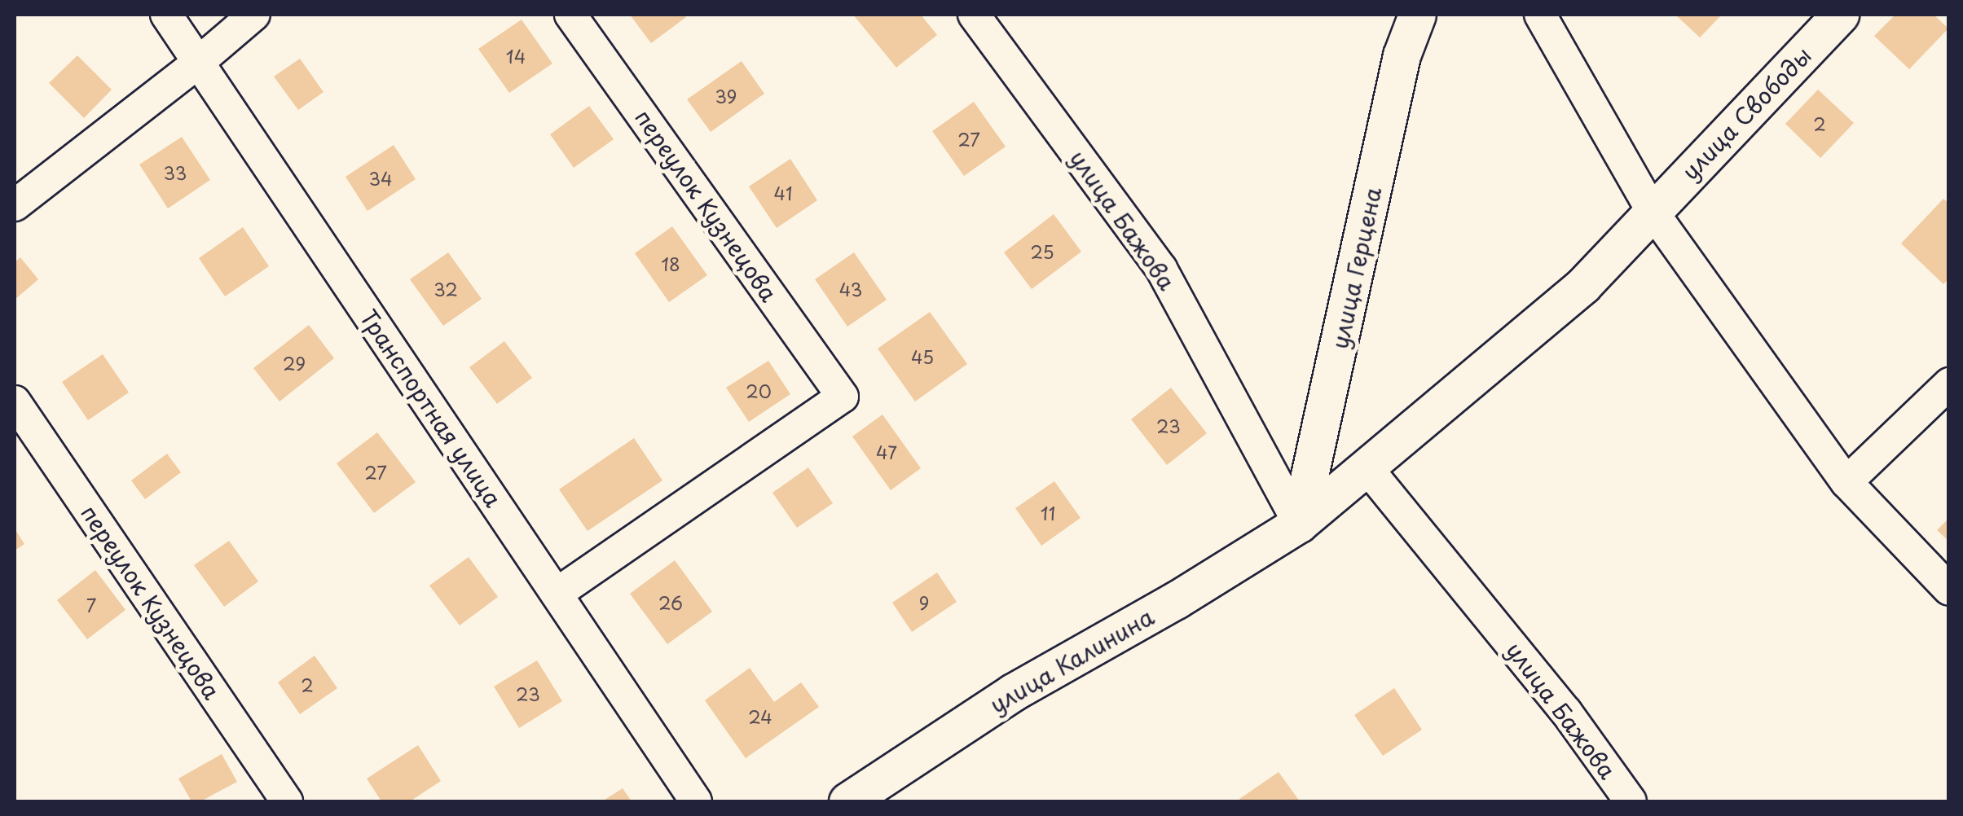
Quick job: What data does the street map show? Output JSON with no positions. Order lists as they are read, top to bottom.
{
  "streets": {
    "street": [
      "улица Свободы",
      "переулок Кузнецова",
      "улица Бажова",
      "улица Герцена",
      "Транспортная улица",
      "улица Калинина"
    ]
  },
  "crossings": [
    ["улица Свободы", "улица Бажова"],
    ["улица Свободы", "улица Калинина"],
    ["переулок Кузнецова", "Транспортная улица"],
    ["улица Бажова", "улица Герцена"],
    ["улица Бажова", "улица Калинина"],
    ["улица Герцена", "улица Калинина"]
  ],
  "house_numbers": [
    "14",
    "39",
    "2",
    "27",
    "33",
    "34",
    "41",
    "25",
    "18",
    "32",
    "43",
    "45",
    "29",
    "20",
    "23",
    "47",
    "27",
    "11",
    "26",
    "9",
    "7",
    "2",
    "23",
    "24"
  ]
}
